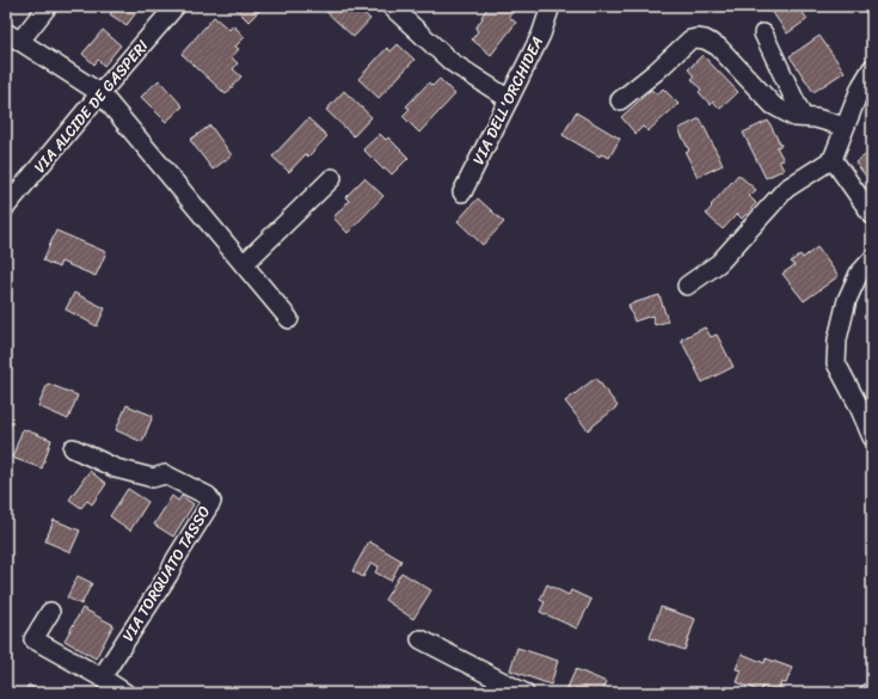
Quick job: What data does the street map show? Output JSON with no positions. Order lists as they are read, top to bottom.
{
  "streets": {
    "street": ["VIA DELL'ORCHIDEA", "VIA ALCIDE DE GASPERI", "VIA TORQUATO TASSO"]
  }
}
